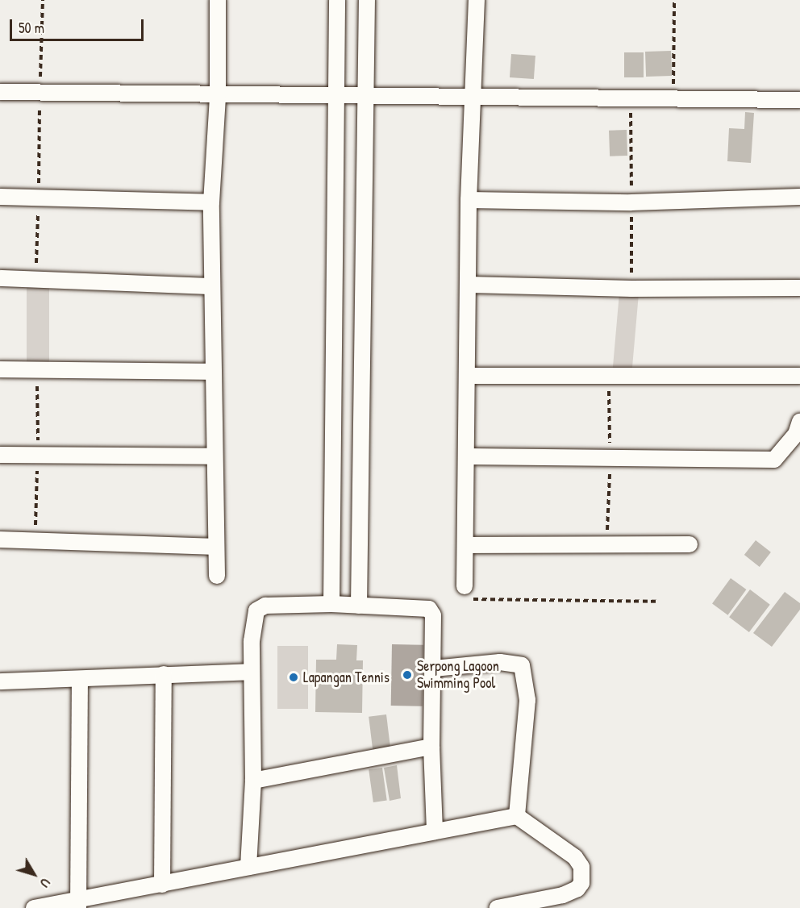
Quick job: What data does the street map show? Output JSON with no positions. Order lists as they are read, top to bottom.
{
  "places": ["Serpong Lagoon Swimming Pool", "Lapangan Tennis"],
  "scale_bar": "50 m",
  "north": "bottom right"
}
